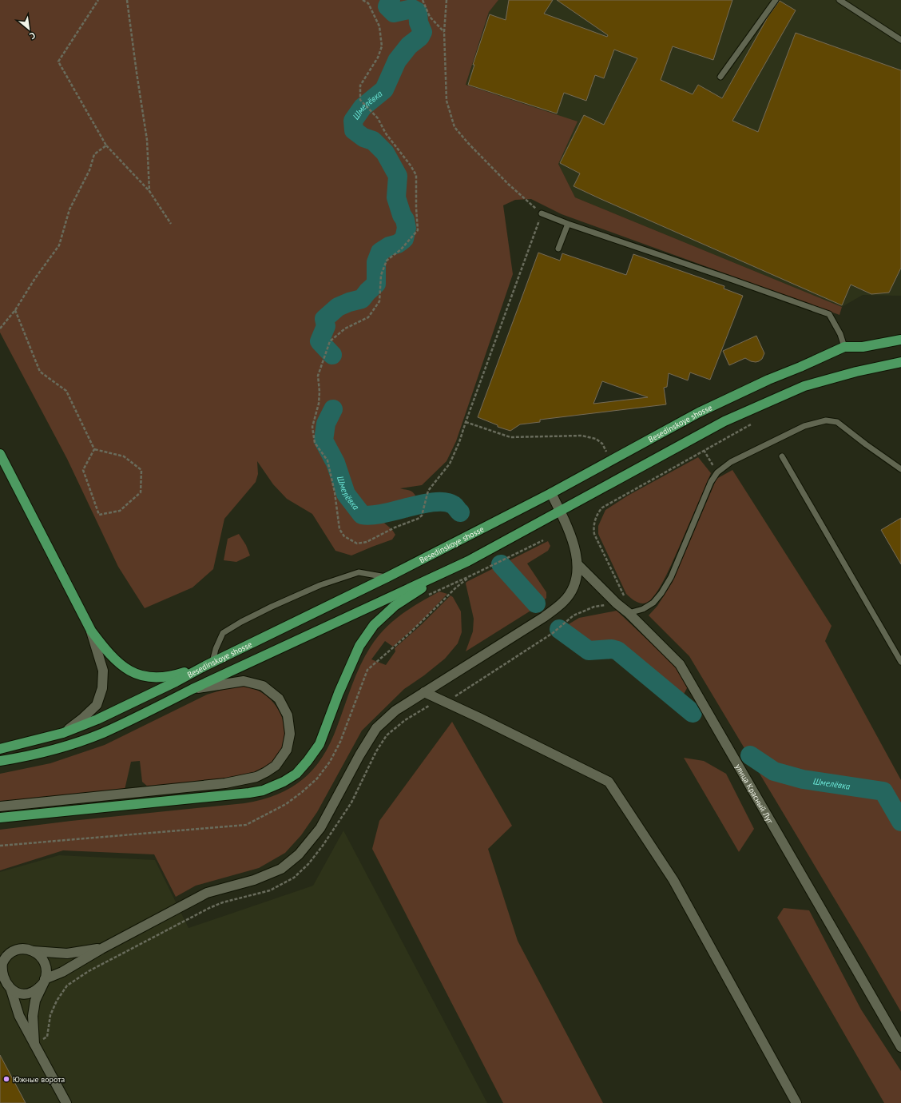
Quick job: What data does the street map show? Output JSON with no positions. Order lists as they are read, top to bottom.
{
  "streets": {
    "main road": ["Besedinskoye shosse"],
    "street": ["улица Красный Луг"]
  },
  "water": ["Шмелёвка"],
  "places": ["Южные ворота"],
  "north": "bottom right"
}
